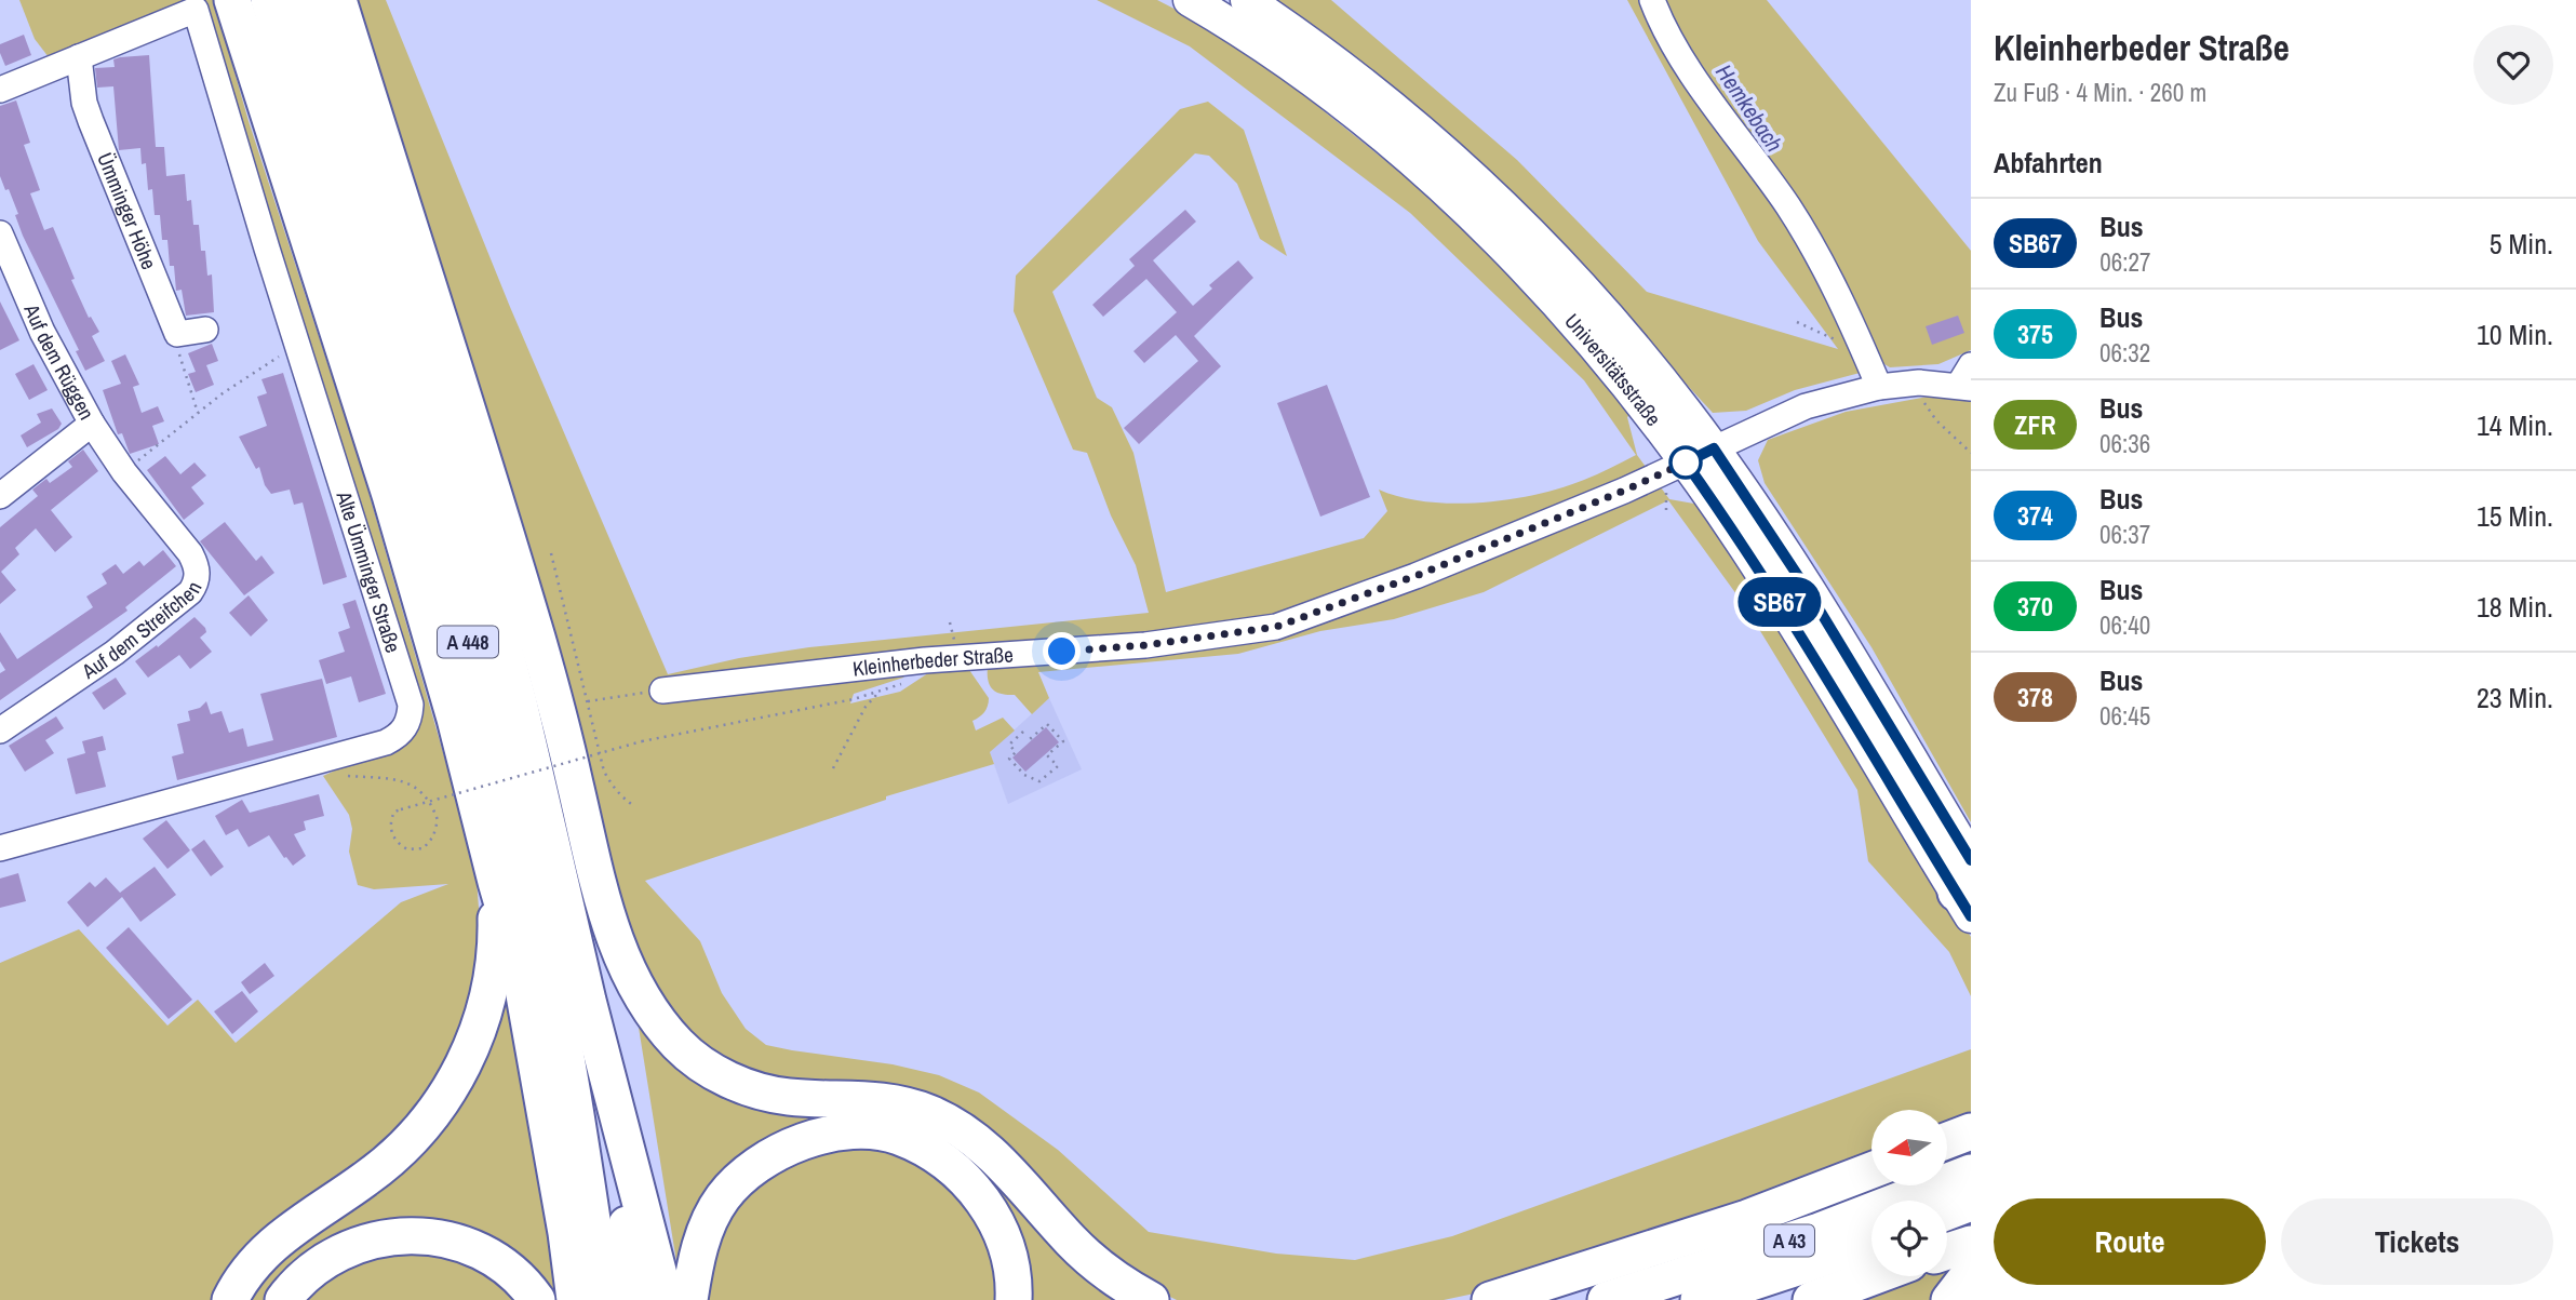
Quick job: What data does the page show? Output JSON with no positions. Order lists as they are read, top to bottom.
{
  "streets": {
    "highway": ["A 448", "A 43"],
    "main road": ["Universitätsstraße"],
    "street": [
      "Ümminger Höhe",
      "Auf dem Rüggen",
      "Alte Ümminger Straße",
      "Auf dem Streifchen",
      "Kleinherbeder Straße"
    ]
  },
  "crossings": [
    ["Ümminger Höhe", "Alte Ümminger Straße"],
    ["Auf dem Rüggen", "Auf dem Streifchen"],
    ["Universitätsstraße", "Kleinherbeder Straße"]
  ],
  "water": ["Hemkebach"],
  "lines": ["bus line SB67"],
  "north": "left",
  "page": {
    "on_map": "SB67",
    "heading": [
      ["Kleinherbeder Straße", "Zu Fuß · 4 Min. · 260 m"],
      "Abfahrten"
    ],
    "list": [
      {
        "mark": "SB67",
        "name": "Bus",
        "note": "06:27",
        "value": "5 Min."
      },
      {
        "mark": "375",
        "name": "Bus",
        "note": "06:32",
        "value": "10 Min."
      },
      {
        "mark": "ZFR",
        "name": "Bus",
        "note": "06:36",
        "value": "14 Min."
      },
      {
        "mark": "374",
        "name": "Bus",
        "note": "06:37",
        "value": "15 Min."
      },
      {
        "mark": "370",
        "name": "Bus",
        "note": "06:40",
        "value": "18 Min."
      },
      {
        "mark": "378",
        "name": "Bus",
        "note": "06:45",
        "value": "23 Min."
      }
    ],
    "buttons": ["Route", "Tickets"]
  }
}
